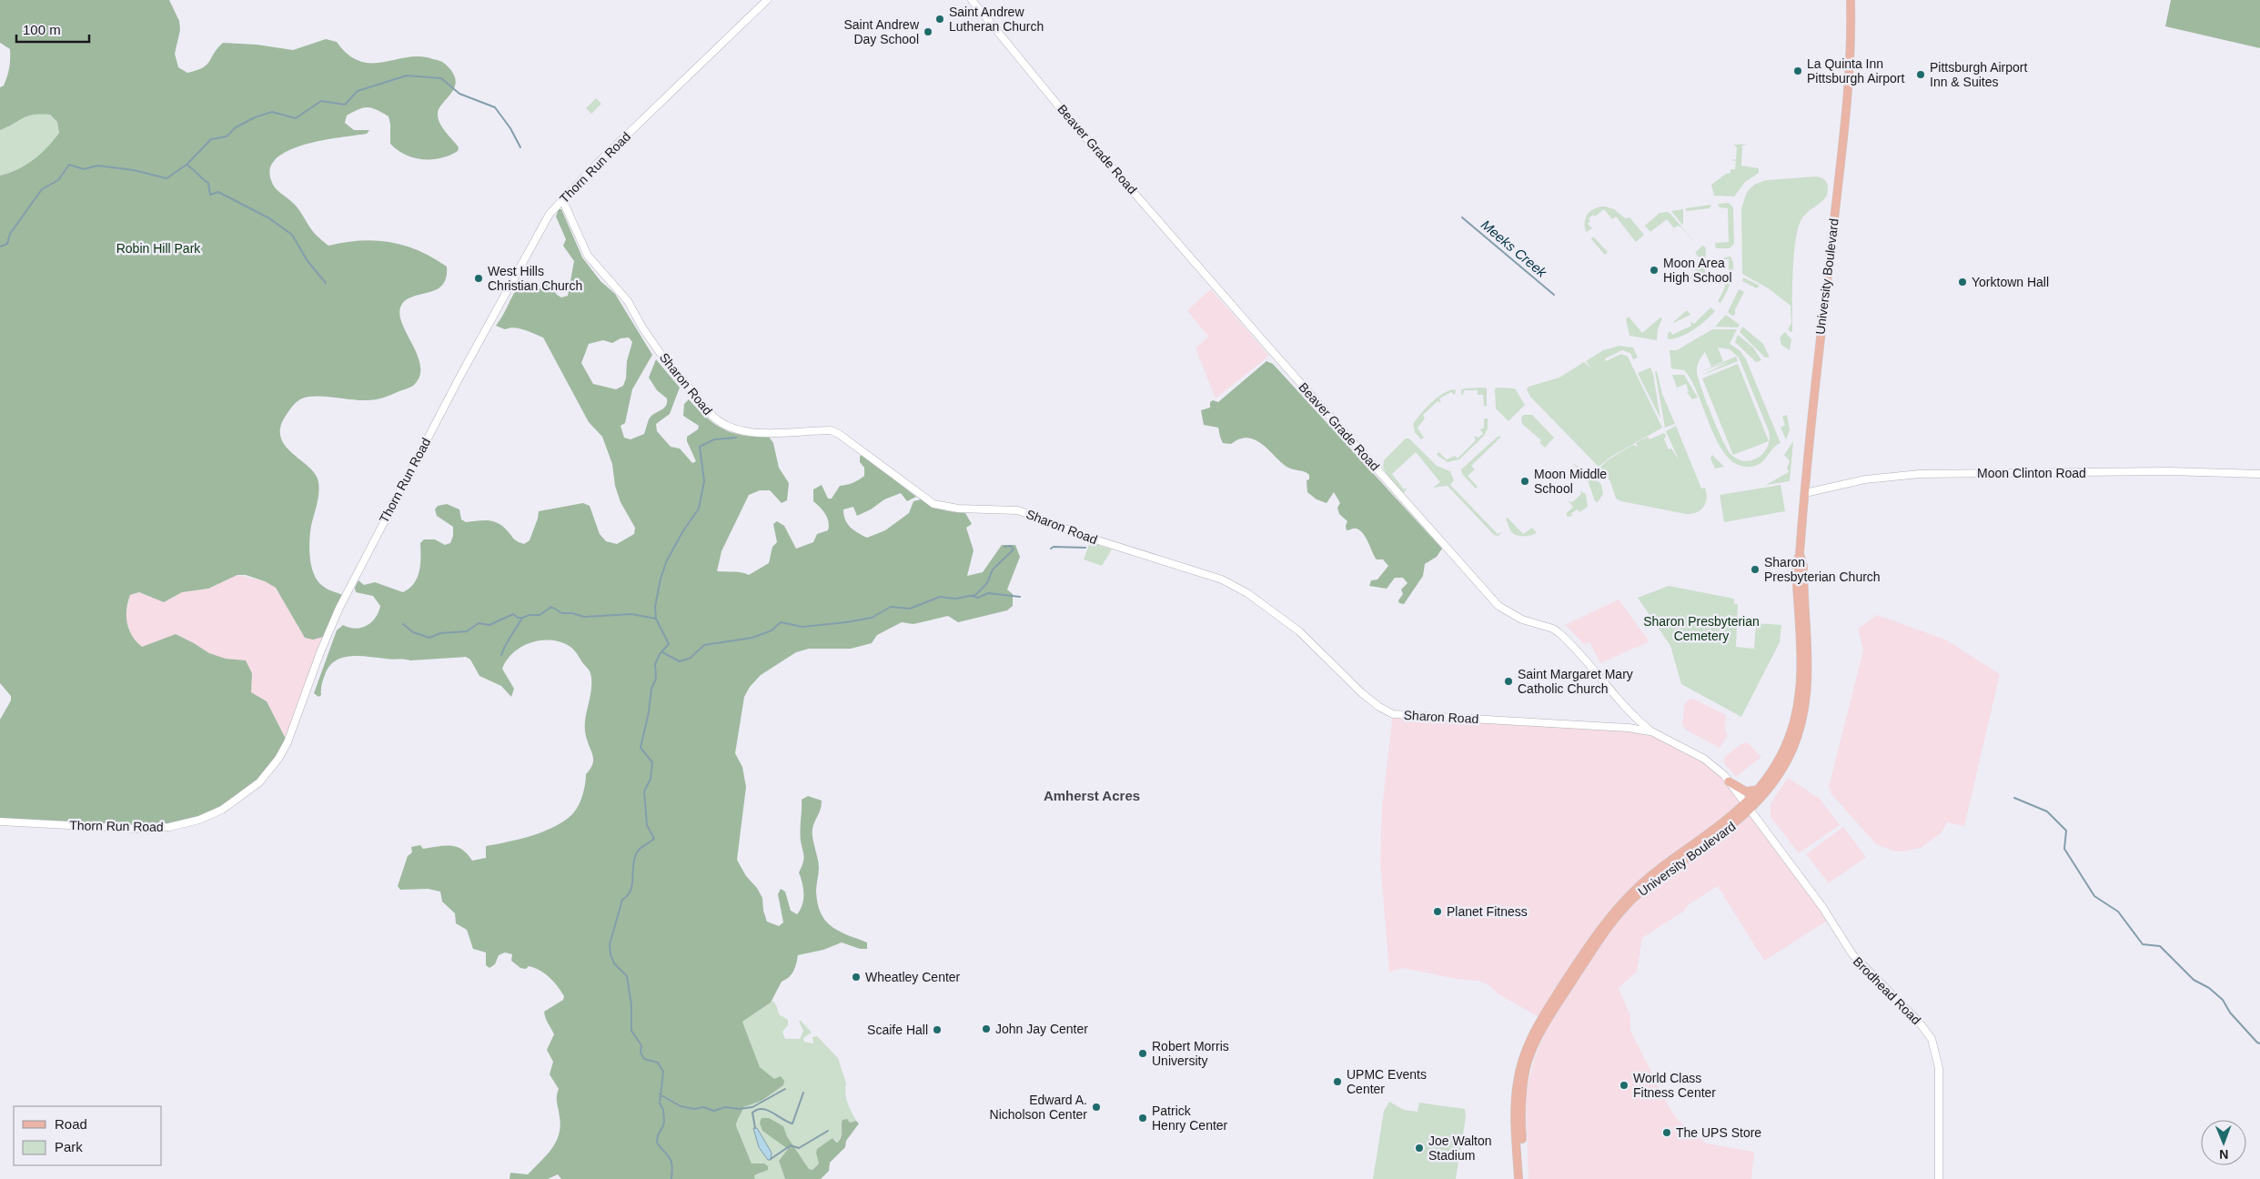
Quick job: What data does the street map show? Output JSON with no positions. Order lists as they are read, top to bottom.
{
  "streets": {
    "main road": ["University Boulevard"],
    "street": [
      "Beaver Grade Road",
      "Thorn Run Road",
      "Sharon Road",
      "Moon Clinton Road",
      "Brodhead Road"
    ]
  },
  "crossings": [
    ["Beaver Grade Road", "University Boulevard"],
    ["Beaver Grade Road", "Sharon Road"],
    ["Beaver Grade Road", "Brodhead Road"],
    ["Thorn Run Road", "Sharon Road"],
    ["University Boulevard", "Moon Clinton Road"],
    ["University Boulevard", "Brodhead Road"]
  ],
  "districts": ["Amherst Acres"],
  "water": ["Meeks Creek"],
  "parks": ["Robin Hill Park", "Sharon Presbyterian Cemetery"],
  "places": [
    "Saint Andrew Lutheran Church",
    "Saint Andrew Day School",
    "La Quinta Inn Pittsburgh Airport",
    "Pittsburgh Airport Inn & Suites",
    "Moon Area High School",
    "West Hills Christian Church",
    "Yorktown Hall",
    "Moon Middle School",
    "Sharon Presbyterian Church",
    "Saint Margaret Mary Catholic Church",
    "Planet Fitness",
    "Wheatley Center",
    "John Jay Center",
    "Scaife Hall",
    "Robert Morris University",
    "UPMC Events Center",
    "World Class Fitness Center",
    "Edward A. Nicholson Center",
    "Patrick Henry Center",
    "The UPS Store",
    "Joe Walton Stadium"
  ],
  "legend": ["Road", "Park"],
  "scale_bar": "100 m",
  "north": "bottom"
}
